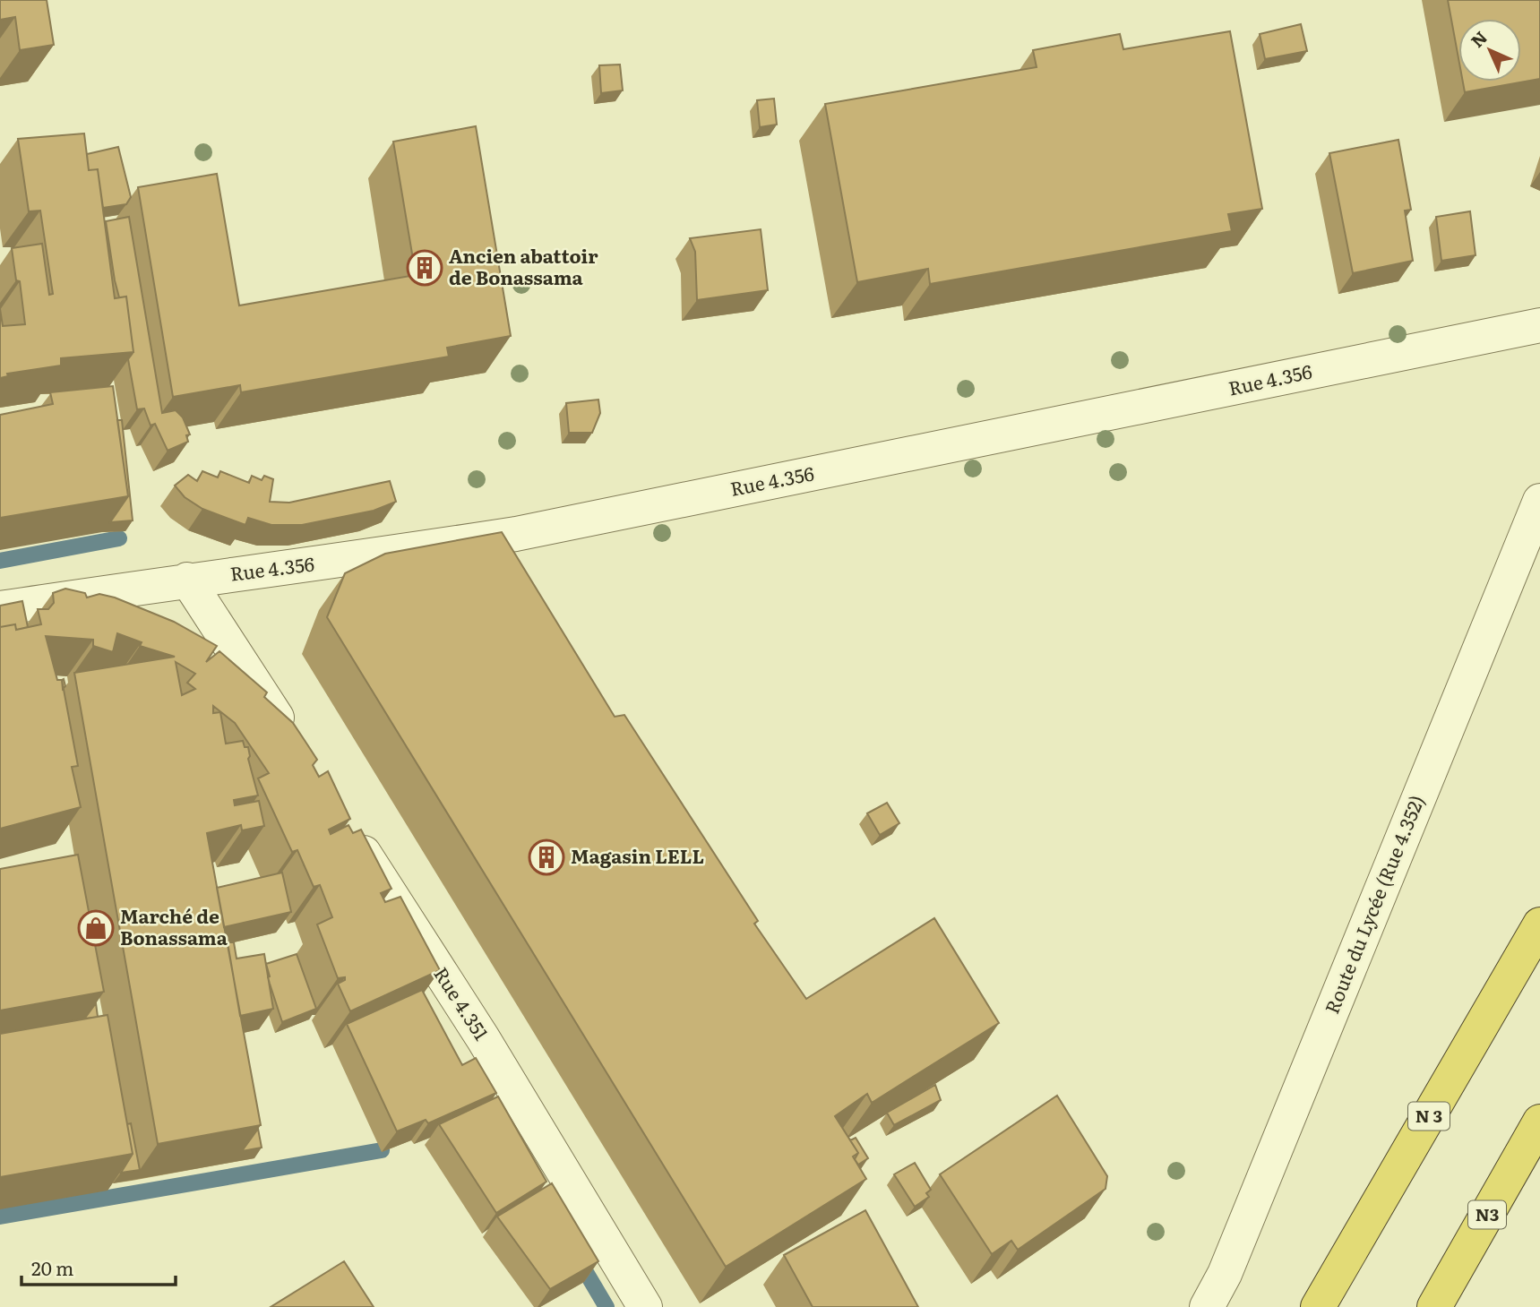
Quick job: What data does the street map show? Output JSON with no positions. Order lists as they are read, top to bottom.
{
  "streets": {
    "highway": ["N 3", "N3"],
    "street": ["Rue 4.356", "Route du Lycée (Rue 4.352)", "Rue 4.351"]
  },
  "places": {
    "building": ["Ancien abattoir de Bonassama", "Magasin LELL"],
    "shop": ["Marché de Bonassama"]
  },
  "scale_bar": "20 m",
  "north": "top left"
}
